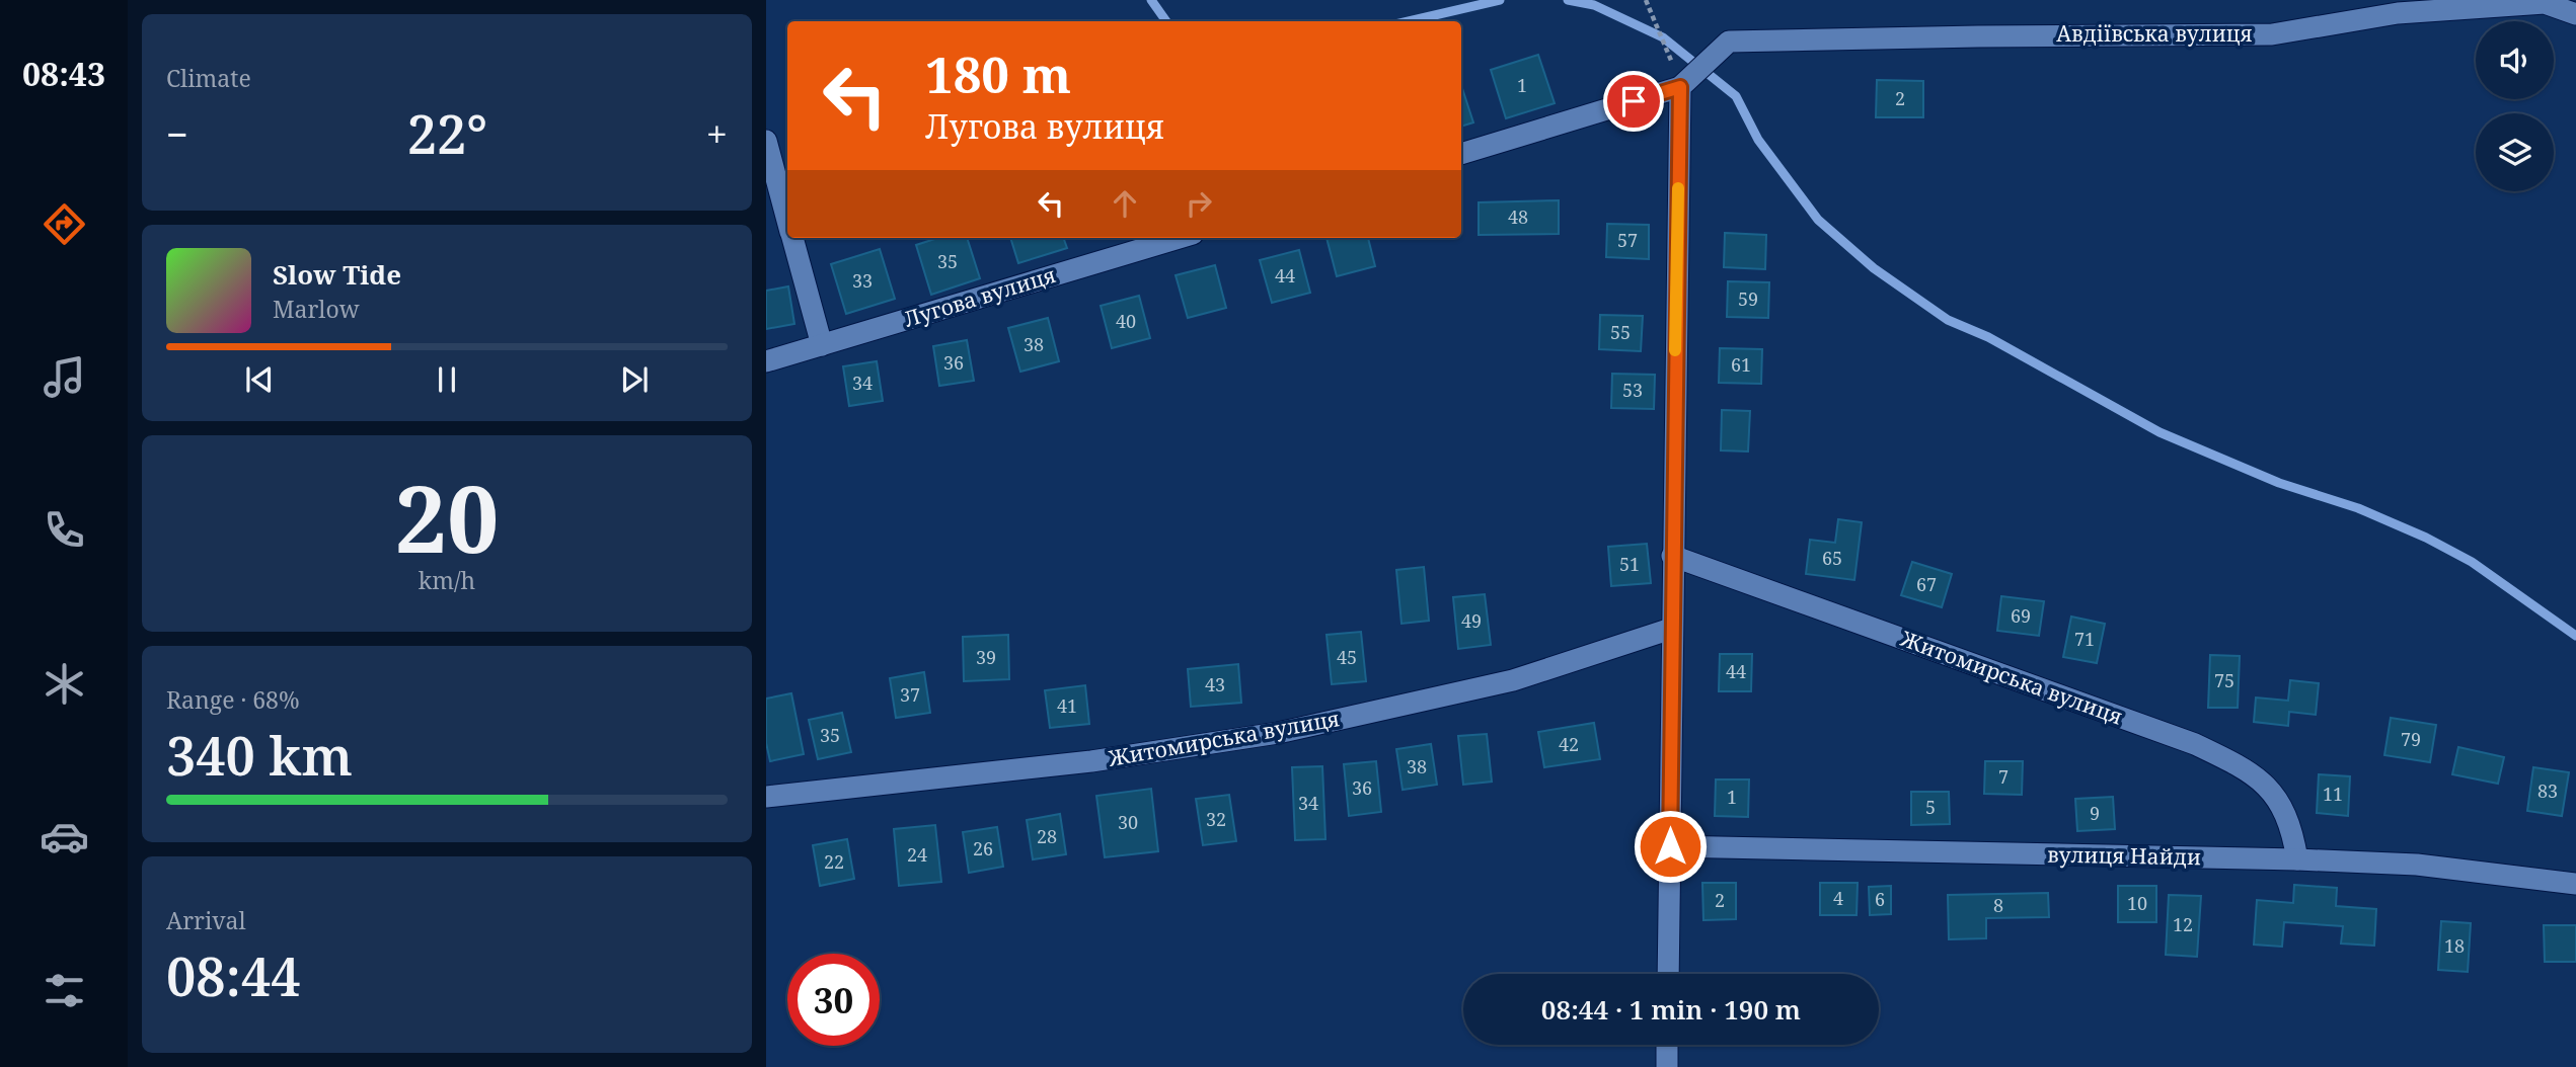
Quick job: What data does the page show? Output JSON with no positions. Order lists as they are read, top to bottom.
{
  "streets": {
    "street": [
      "Авдіївська вулиця",
      "Лугова вулиця",
      "Житомирська вулиця",
      "вулиця Найди"
    ]
  },
  "crossings": [
    ["Житомирська вулиця", "вулиця Найди"]
  ],
  "house_numbers": [
    "1",
    "2",
    "48",
    "57",
    "35",
    "44",
    "33",
    "59",
    "40",
    "55",
    "38",
    "36",
    "61",
    "34",
    "53",
    "65",
    "51",
    "67",
    "69",
    "49",
    "71",
    "39",
    "45",
    "44",
    "75",
    "43",
    "37",
    "41",
    "35",
    "79",
    "42",
    "38",
    "7",
    "36",
    "83",
    "11",
    "1",
    "34",
    "5",
    "9",
    "32",
    "30",
    "28",
    "26",
    "24",
    "22",
    "4",
    "6",
    "2",
    "10",
    "8",
    "12",
    "18"
  ],
  "page": {
    "tabs": "08:43",
    "tile": [
      "Climate",
      ["20", "km/h"],
      ["Range · 68%", "340 km"],
      ["Arrival", "08:44"]
    ],
    "turn": ["180 m", "Лугова вулиця"],
    "heat": ["−", "22°", "+"],
    "song": ["Slow Tide", "Marlow"],
    "limit": "30",
    "trip": "08:44 · 1 min · 190 m"
  }
}
